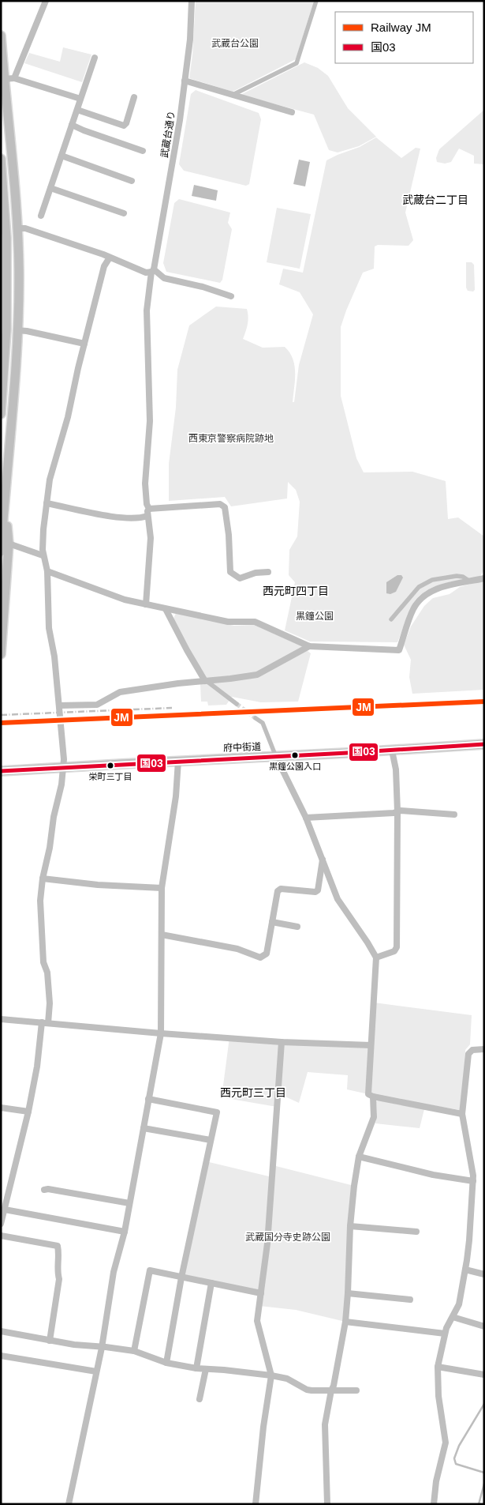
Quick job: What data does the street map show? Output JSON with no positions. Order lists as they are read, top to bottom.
{
  "streets": {
    "main road": ["府中街道"],
    "street": ["武蔵台通り"]
  },
  "districts": ["武蔵台二丁目", "西元町四丁目", "西元町三丁目"],
  "parks": [
    "武蔵台公園",
    "西東京警察病院跡地",
    "黒鐘公園",
    "武蔵国分寺史跡公園"
  ],
  "places": ["黒鐘公園入口", "栄町三丁目"],
  "lines": ["rail line JM", "transit line 国03"],
  "legend": ["Railway JM", "国03"]
}
